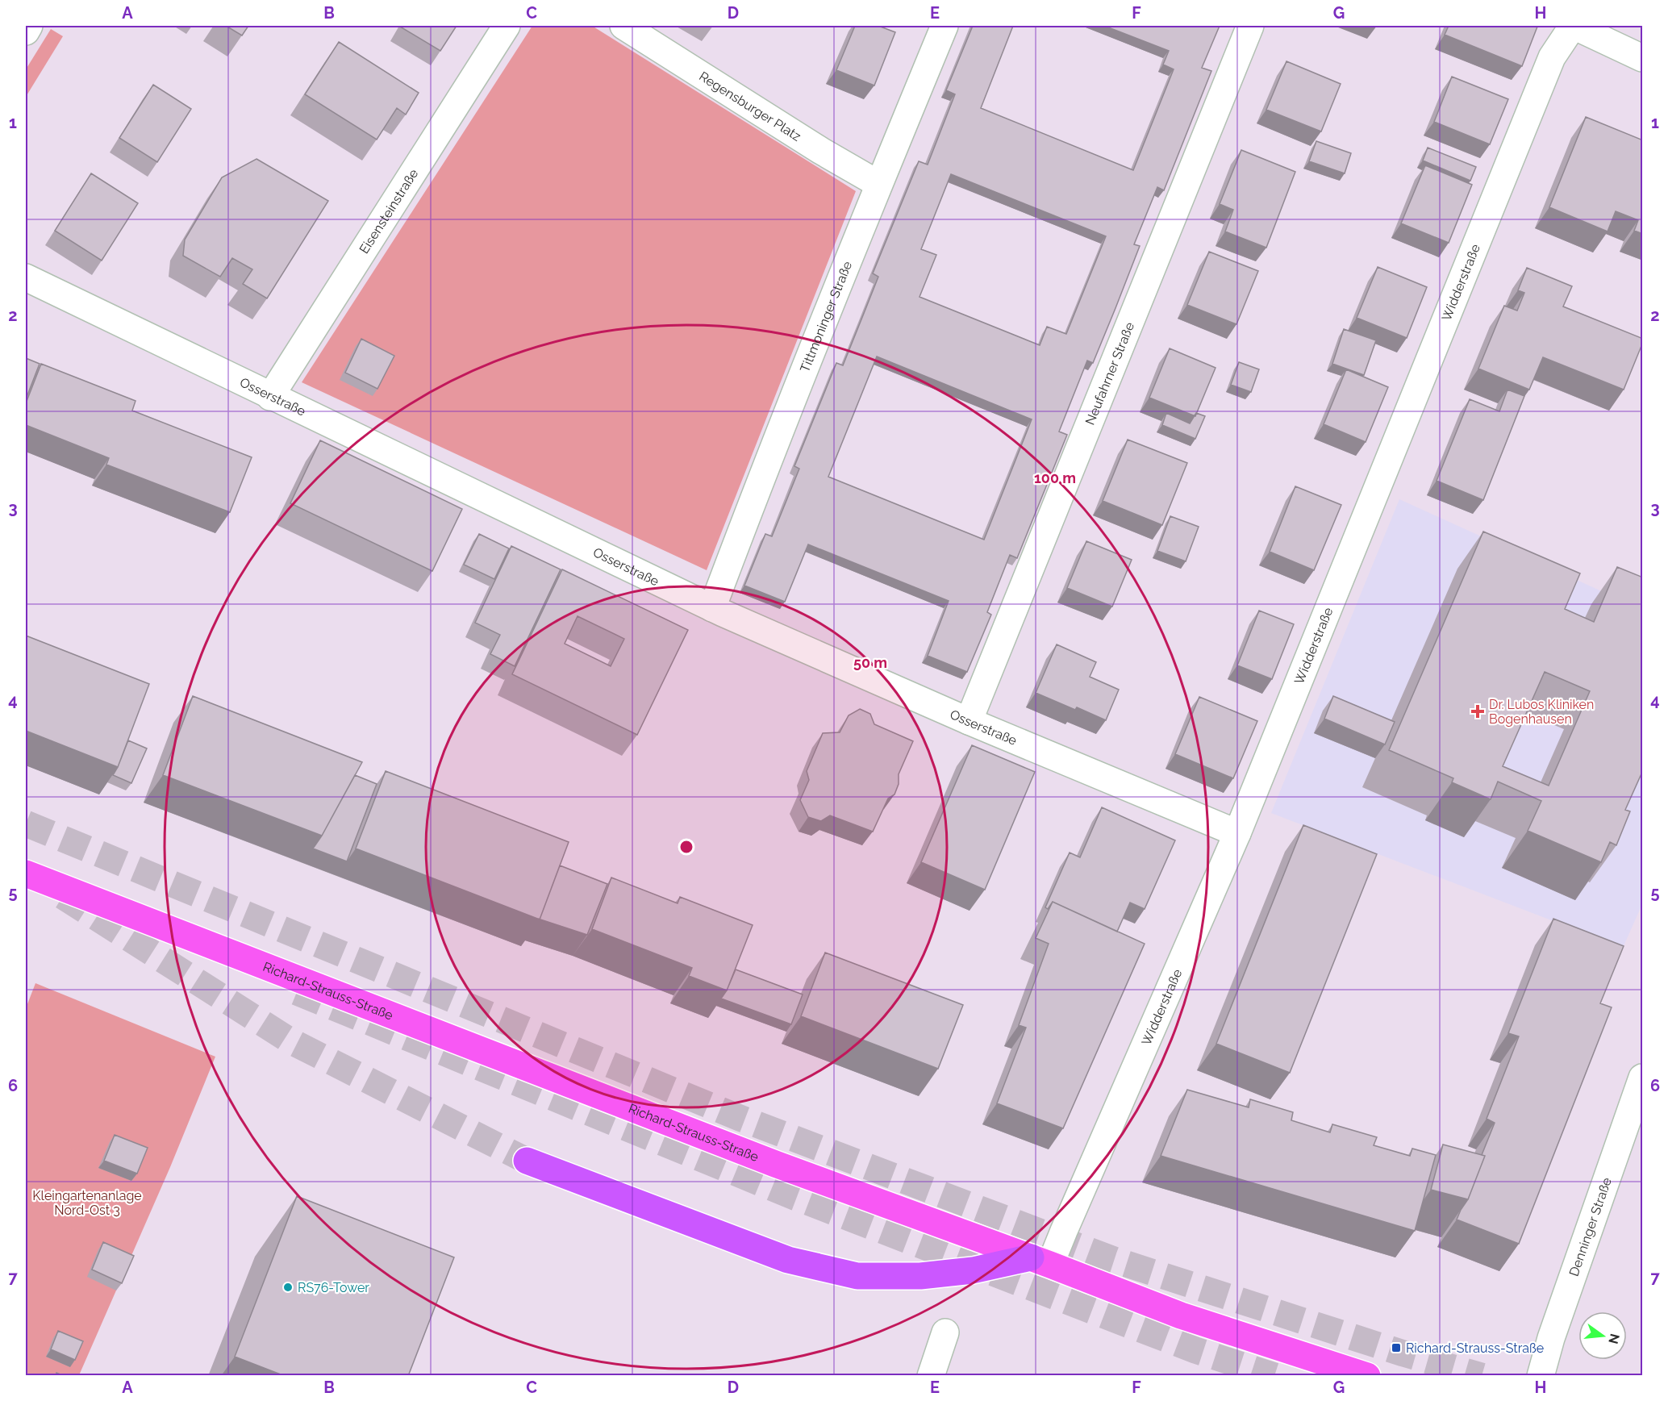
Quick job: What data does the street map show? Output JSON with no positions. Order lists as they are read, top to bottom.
{
  "streets": {
    "main road": ["Richard-Strauss-Straße"],
    "street": [
      "Regensburger Platz",
      "Eisensteinstraße",
      "Widderstraße",
      "Tittmoninger Straße",
      "Neufahrner Straße",
      "Osserstraße",
      "Denninger Straße"
    ]
  },
  "crossings": [
    ["Regensburger Platz", "Tittmoninger Straße"],
    ["Eisensteinstraße", "Osserstraße"],
    ["Widderstraße", "Osserstraße"],
    ["Widderstraße", "Richard-Strauss-Straße"],
    ["Tittmoninger Straße", "Osserstraße"],
    ["Neufahrner Straße", "Osserstraße"]
  ],
  "parks": ["Kleingartenanlage Nord-Ost 3"],
  "places": {
    "health": ["Dr. Lubos Kliniken Bogenhausen"],
    "other": ["RS76-Tower"],
    "transit": ["Richard-Strauss-Straße"]
  },
  "north": "right",
  "grid": {
    "columns": [
      "A",
      "B",
      "C",
      "D",
      "E",
      "F",
      "G",
      "H"
    ],
    "rows": [
      "1",
      "2",
      "3",
      "4",
      "5",
      "6",
      "7"
    ]
  },
  "rings": ["100 m", "50 m"]
}
